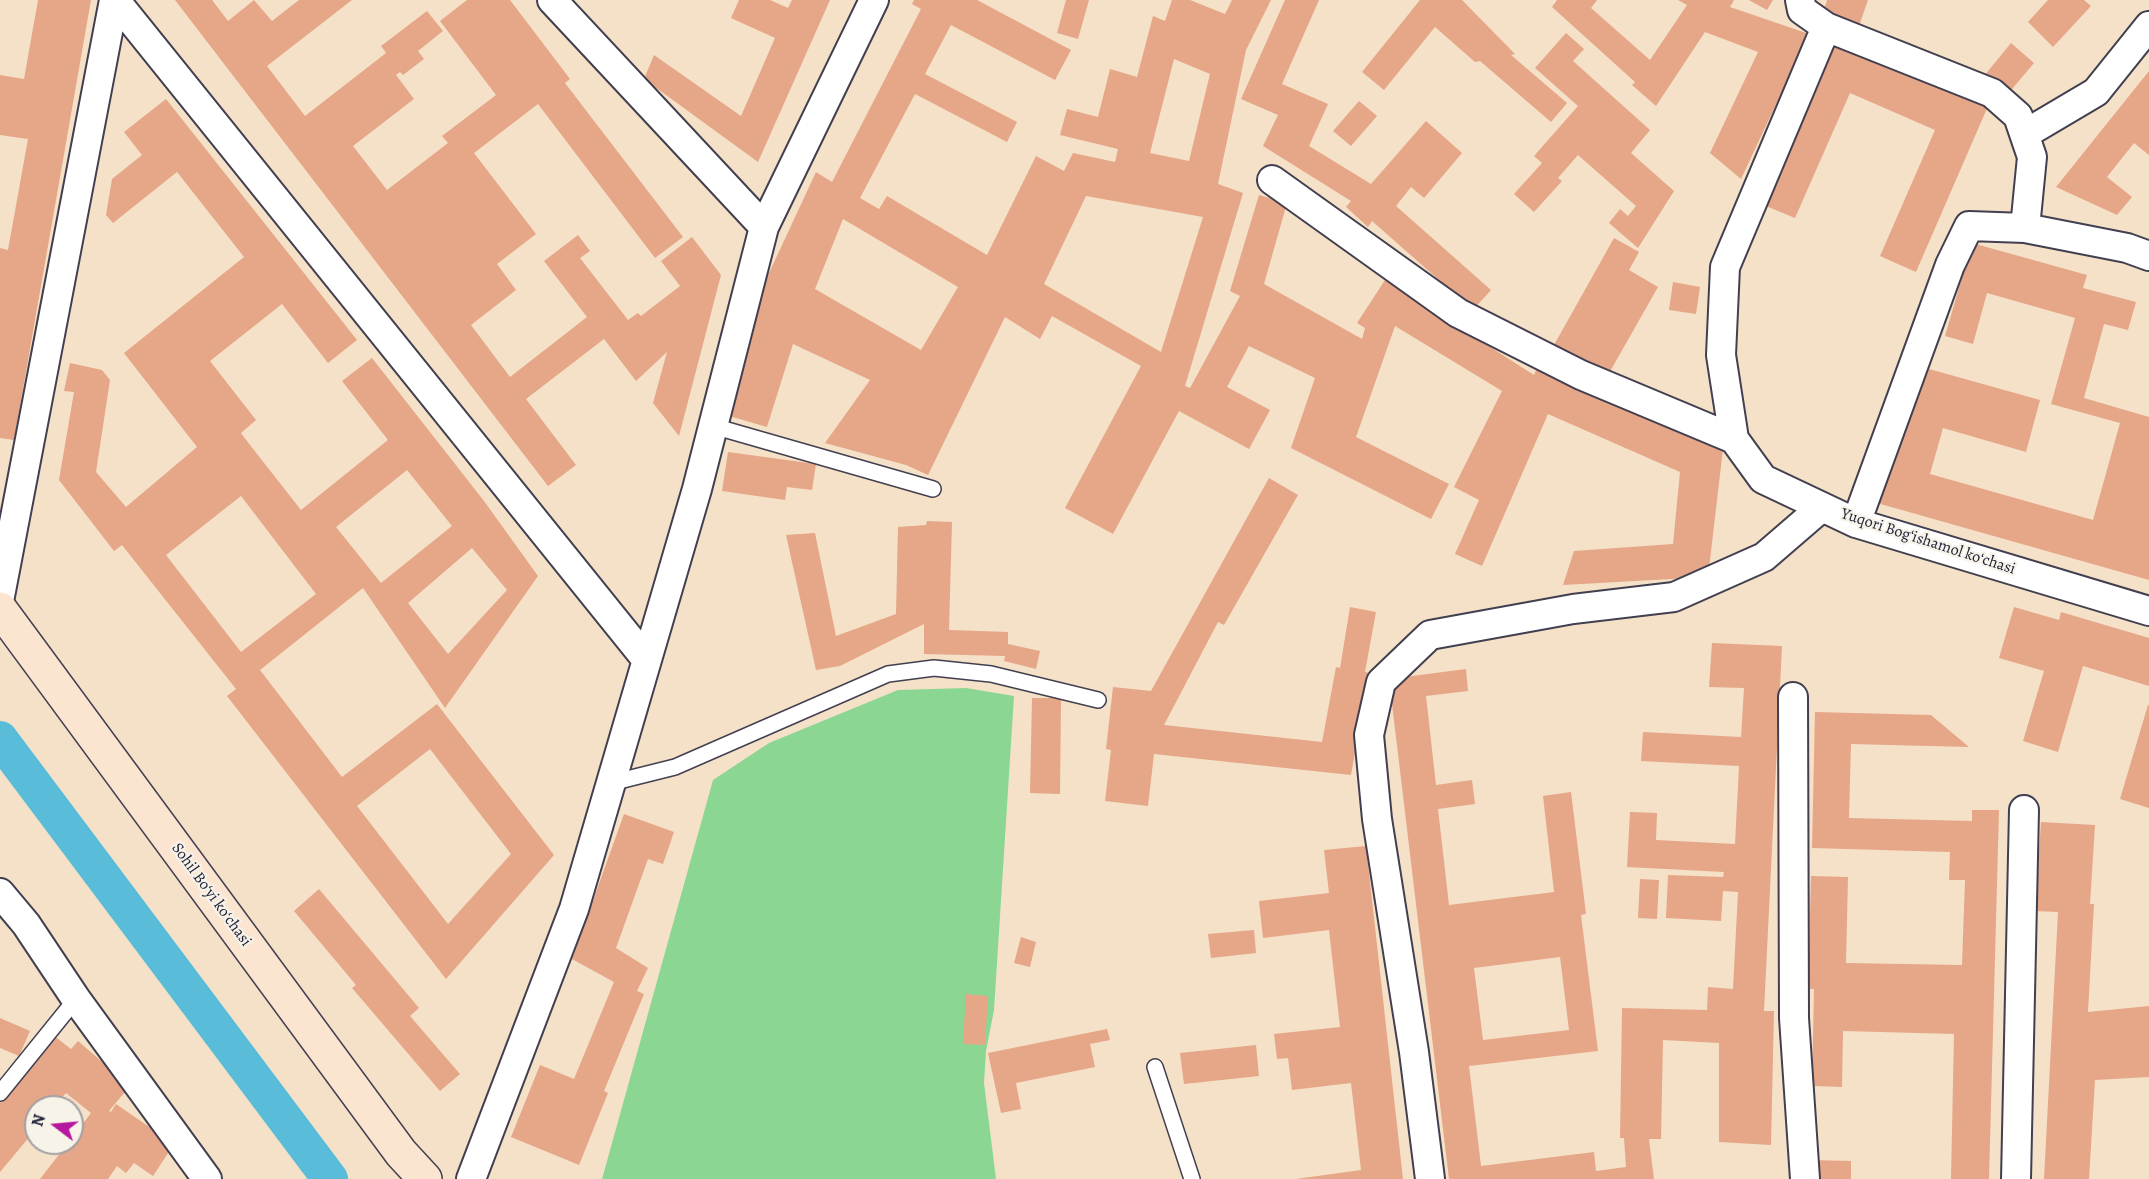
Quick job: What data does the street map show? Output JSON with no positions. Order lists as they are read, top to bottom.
{
  "streets": {
    "main road": ["Sohil Boʻyi koʻchasi"],
    "street": ["Yuqori Bogʻishamol koʻchasi"]
  },
  "north": "left"
}
